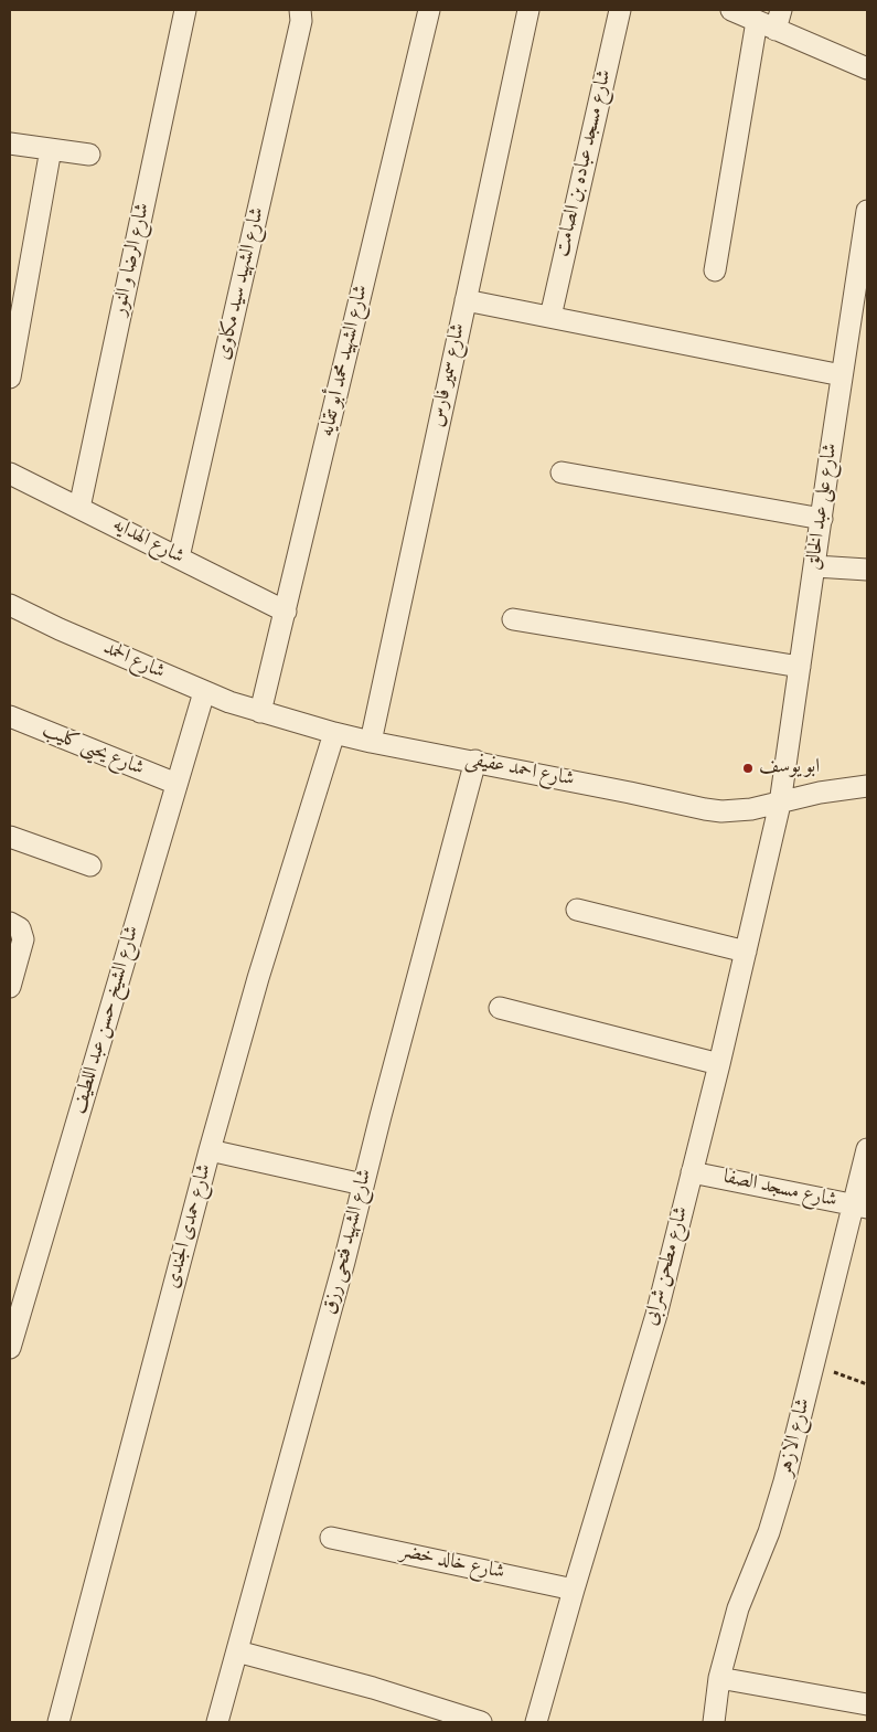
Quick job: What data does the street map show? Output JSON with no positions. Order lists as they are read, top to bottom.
{
  "streets": {
    "street": [
      "شارع مسجد عباده بن الصامت",
      "شارع الرضا و النور",
      "شارع الشهيد سيد مكاوى",
      "شارع الشهيد محمد أبو تقايه",
      "شارع سمير فارس",
      "شارع على عبد الخالق",
      "شارع الهدايه",
      "شارع الحمد",
      "شارع يحيى كليب",
      "شارع احمد عفيفى",
      "شارع الشيخ حسن عبد اللطيف",
      "شارع مسجد الصفا",
      "شارع حمدى الجندى",
      "شارع الشهيد فتحى رزق",
      "شارع مطحن شرابى",
      "شارع الازهر",
      "شارع خالد خضر"
    ]
  },
  "crossings": [
    ["شارع الرضا و النور", "شارع الهدايه"],
    ["شارع الشهيد سيد مكاوى", "شارع الهدايه"],
    ["شارع الشهيد محمد أبو تقايه", "شارع الهدايه"],
    ["شارع الشهيد محمد أبو تقايه", "شارع الحمد"],
    ["شارع الشهيد محمد أبو تقايه", "شارع احمد عفيفى"],
    ["شارع سمير فارس", "شارع احمد عفيفى"],
    ["شارع على عبد الخالق", "شارع احمد عفيفى"],
    ["شارع على عبد الخالق", "شارع مطحن شرابى"],
    ["شارع الحمد", "شارع احمد عفيفى"],
    ["شارع الحمد", "شارع الشيخ حسن عبد اللطيف"],
    ["شارع يحيى كليب", "شارع الشيخ حسن عبد اللطيف"],
    ["شارع احمد عفيفى", "شارع حمدى الجندى"],
    ["شارع احمد عفيفى", "شارع الشهيد فتحى رزق"],
    ["شارع احمد عفيفى", "شارع مطحن شرابى"],
    ["شارع مسجد الصفا", "شارع مطحن شرابى"],
    ["شارع مسجد الصفا", "شارع الازهر"],
    ["شارع مطحن شرابى", "شارع خالد خضر"]
  ],
  "places": ["ابو يوسف"]
}
